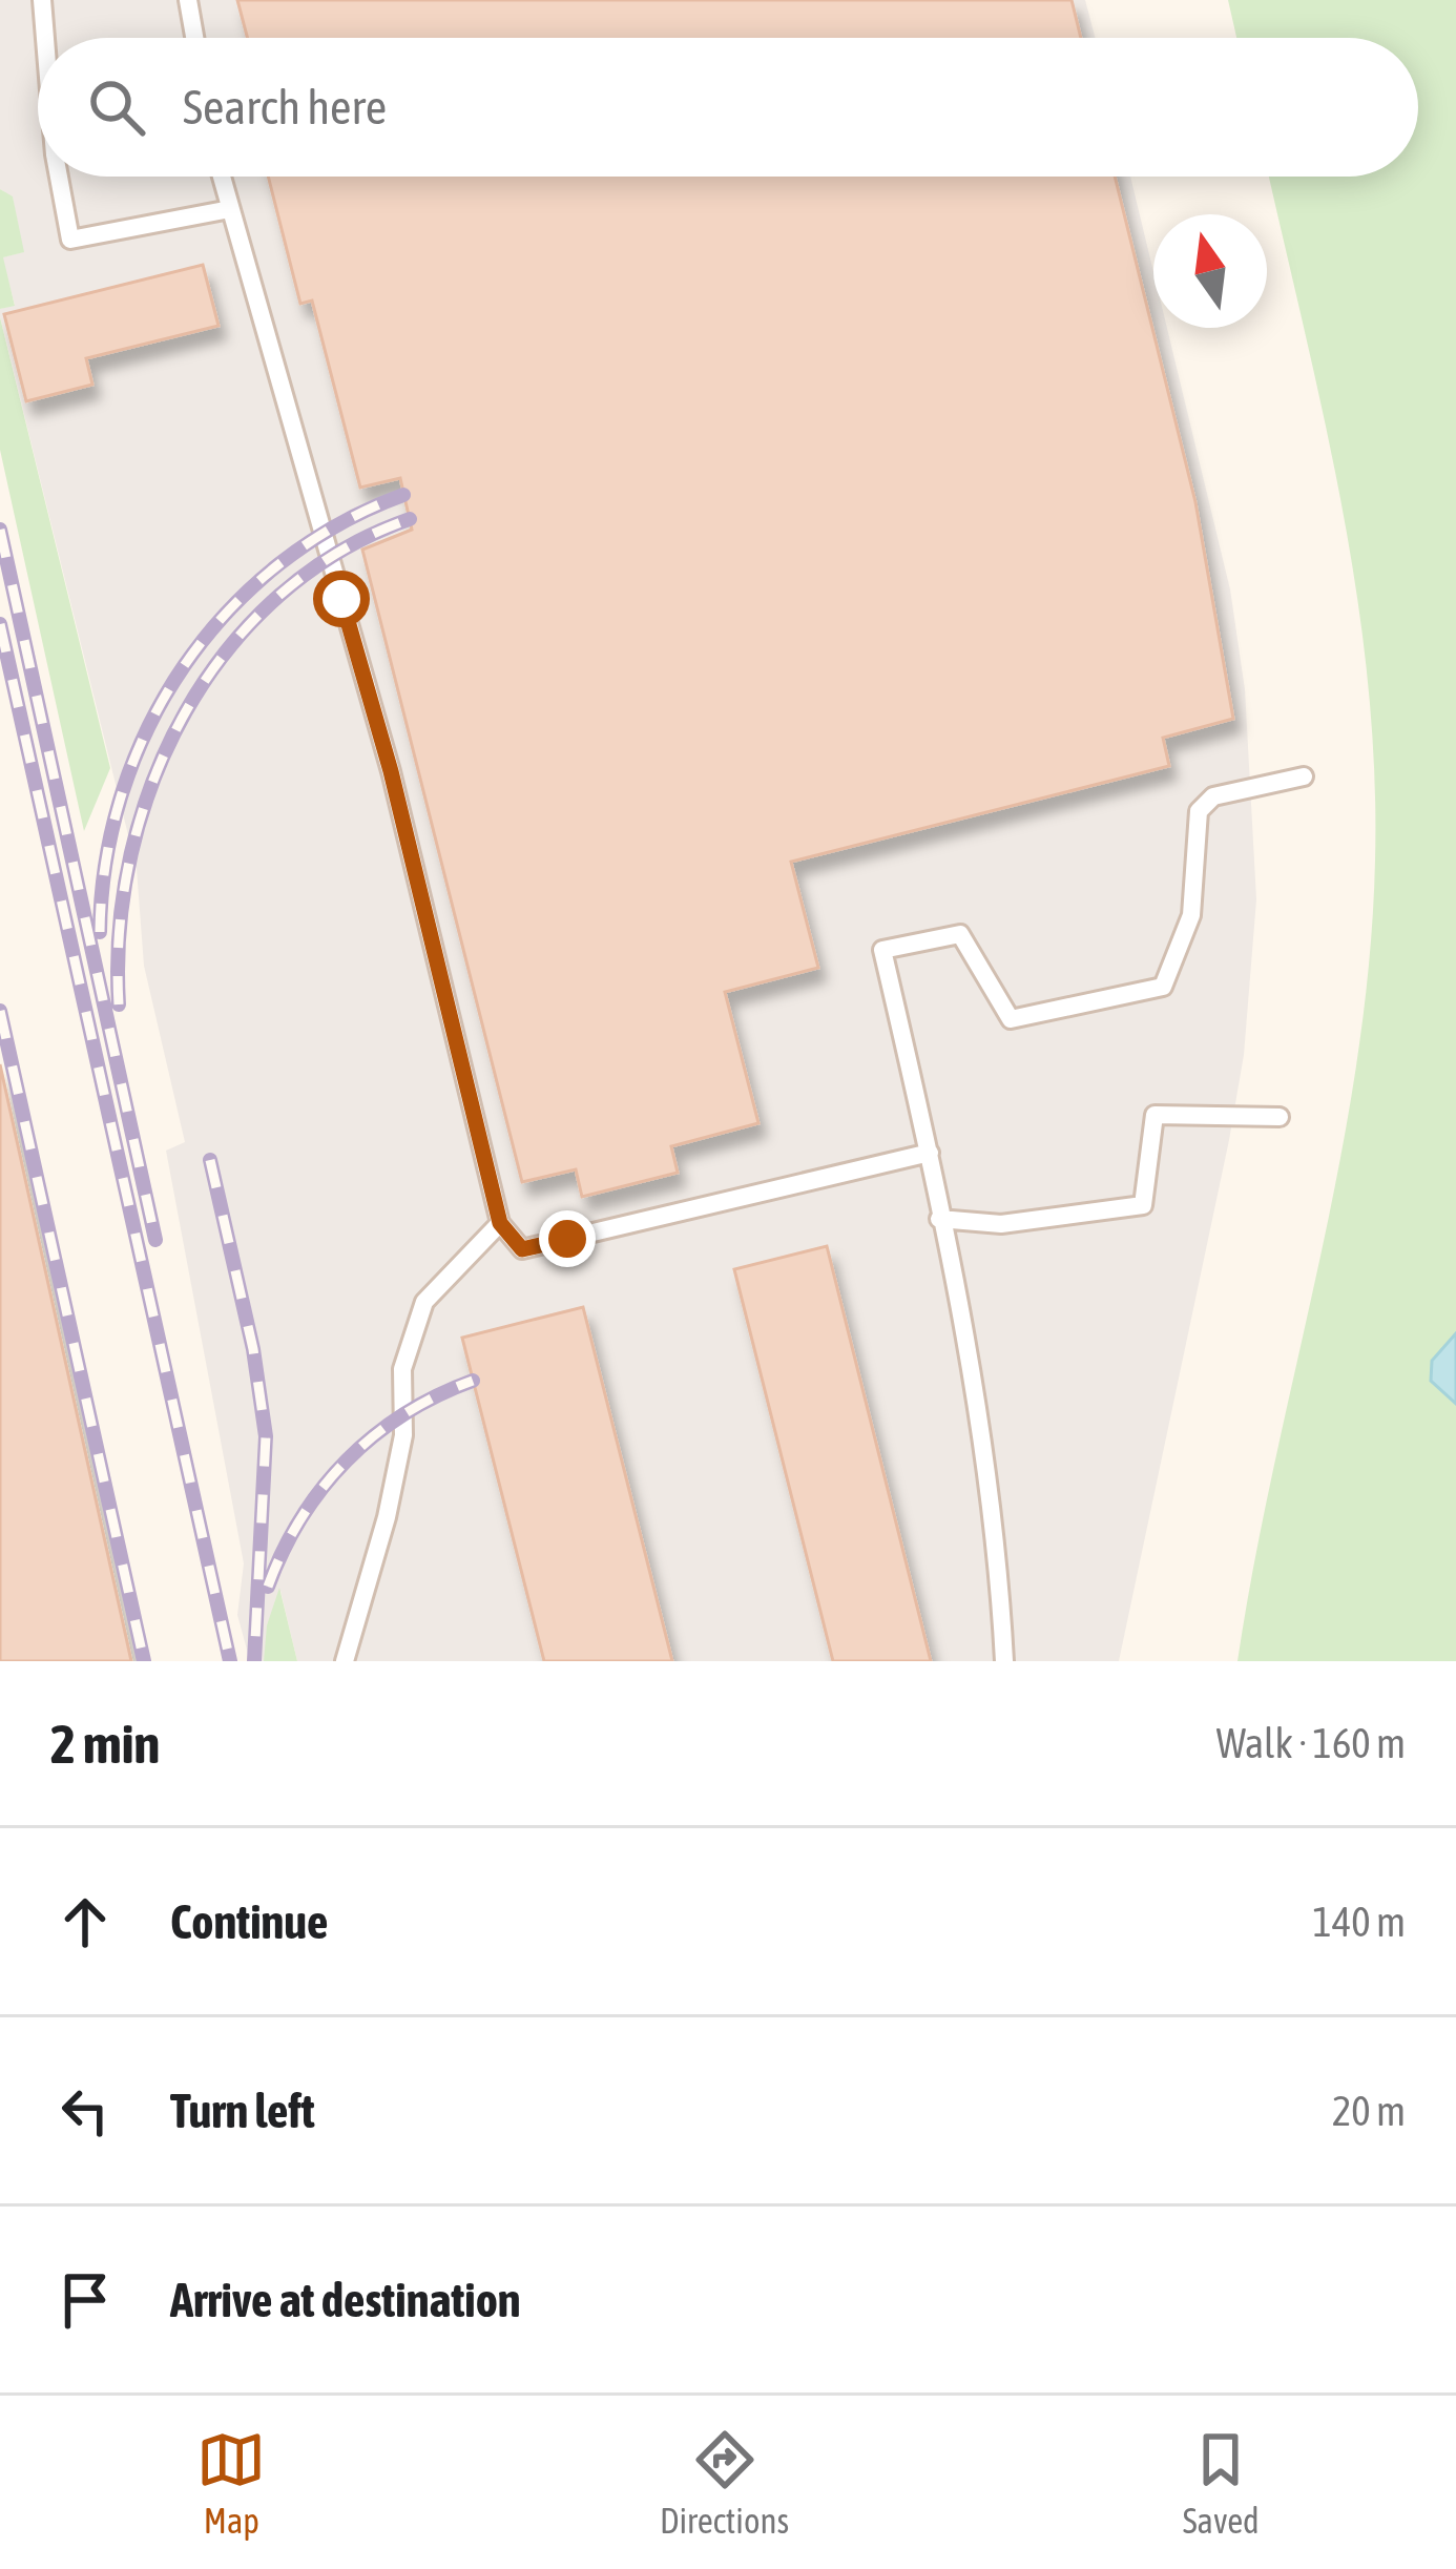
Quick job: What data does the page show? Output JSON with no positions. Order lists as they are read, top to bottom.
{
  "north": "top",
  "page": {
    "search": "Search here",
    "heading": ["2 min", "Walk · 160 m"],
    "list": [
      ["Continue", "140 m"],
      ["Turn left", "20 m"],
      "Arrive at destination"
    ],
    "nav": ["Map", "Directions", "Saved"]
  }
}
